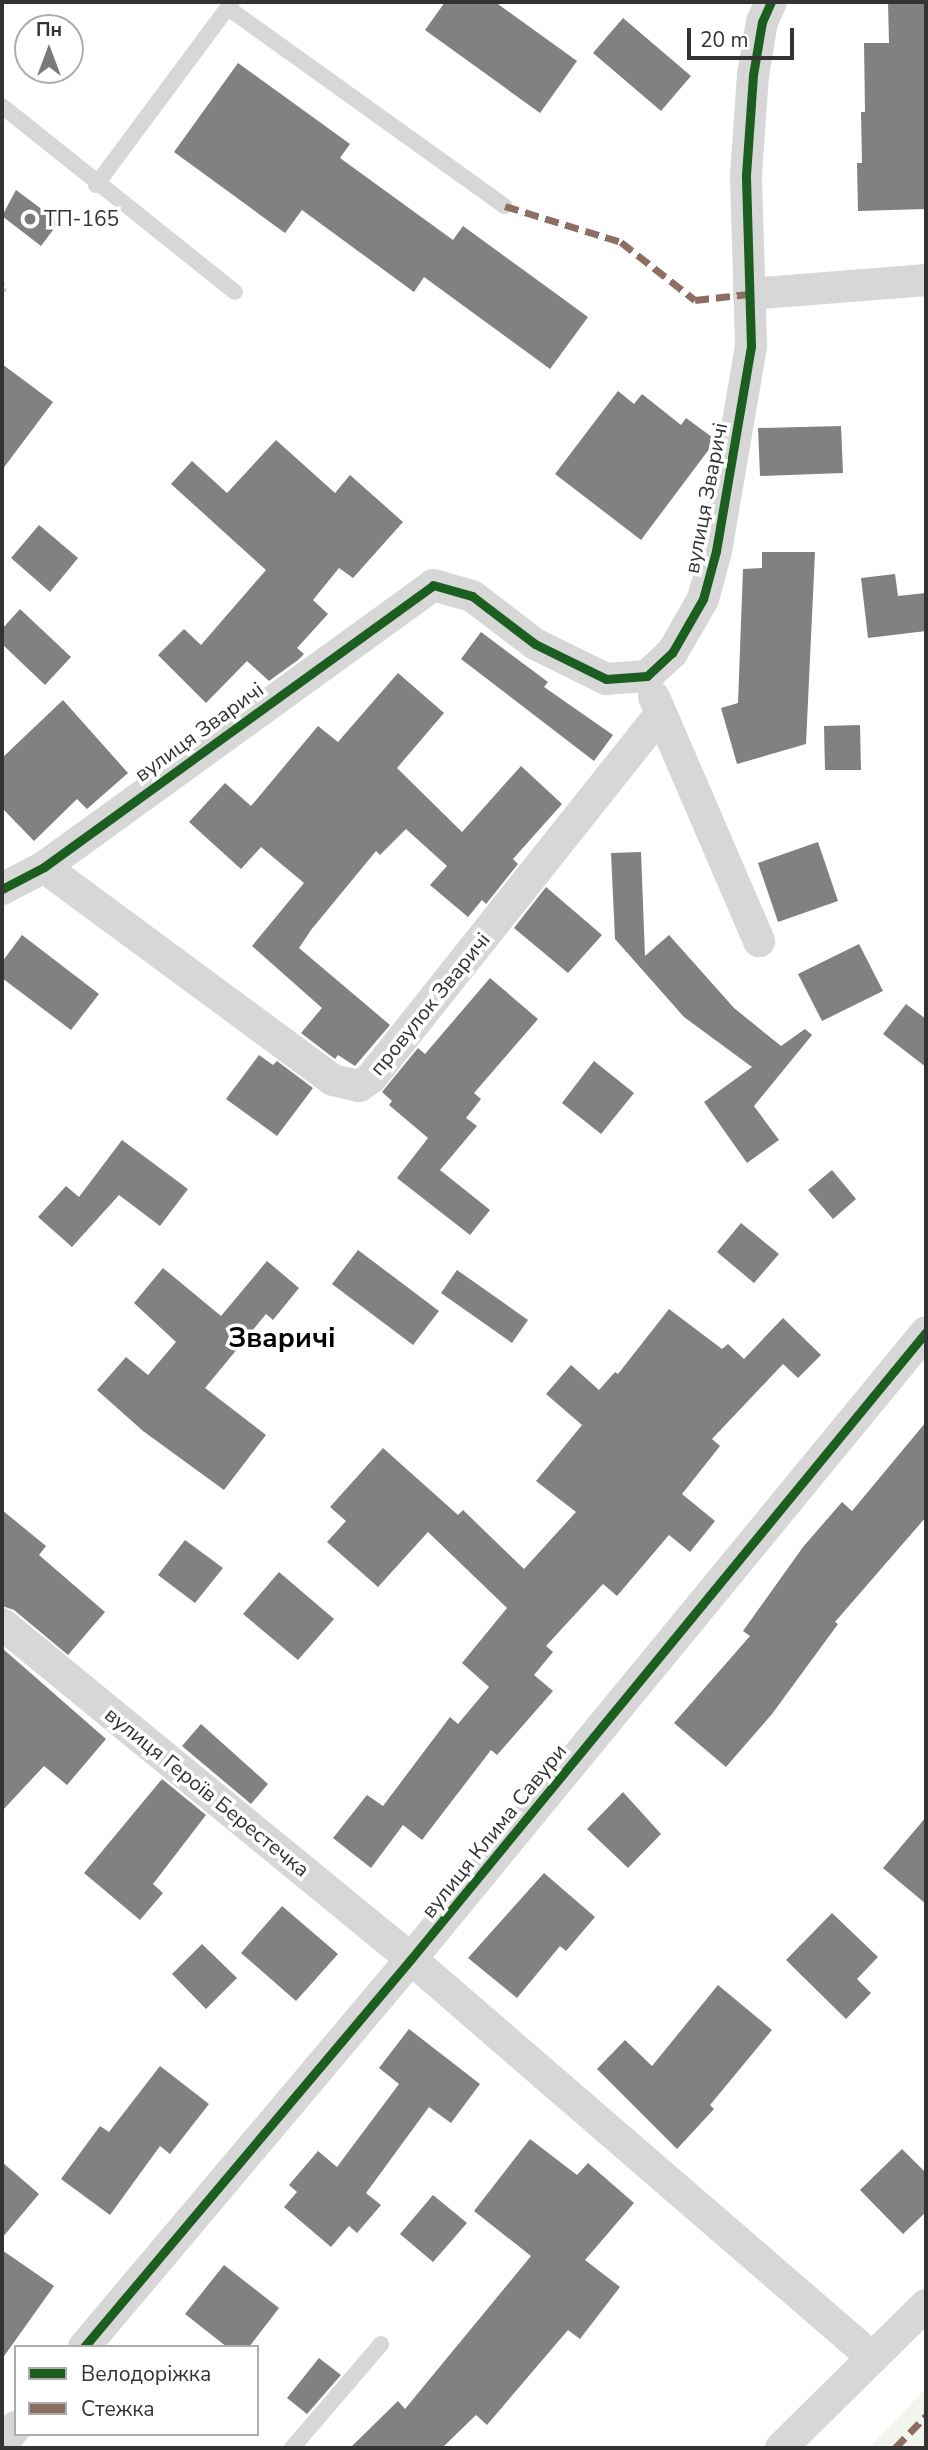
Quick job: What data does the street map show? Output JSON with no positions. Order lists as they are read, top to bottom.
{
  "streets": {
    "street": [
      "вулиця Зваричі",
      "провулок Зваричі",
      "вулиця Героїв Берестечка",
      "вулиця Клима Савури"
    ]
  },
  "crossings": [
    ["вулиця Зваричі", "провулок Зваричі"],
    ["вулиця Героїв Берестечка", "вулиця Клима Савури"]
  ],
  "districts": ["Зваричі"],
  "places": ["ТП-165"],
  "legend": ["Велодоріжка", "Стежка"],
  "scale_bar": "20 m",
  "north": "top"
}
